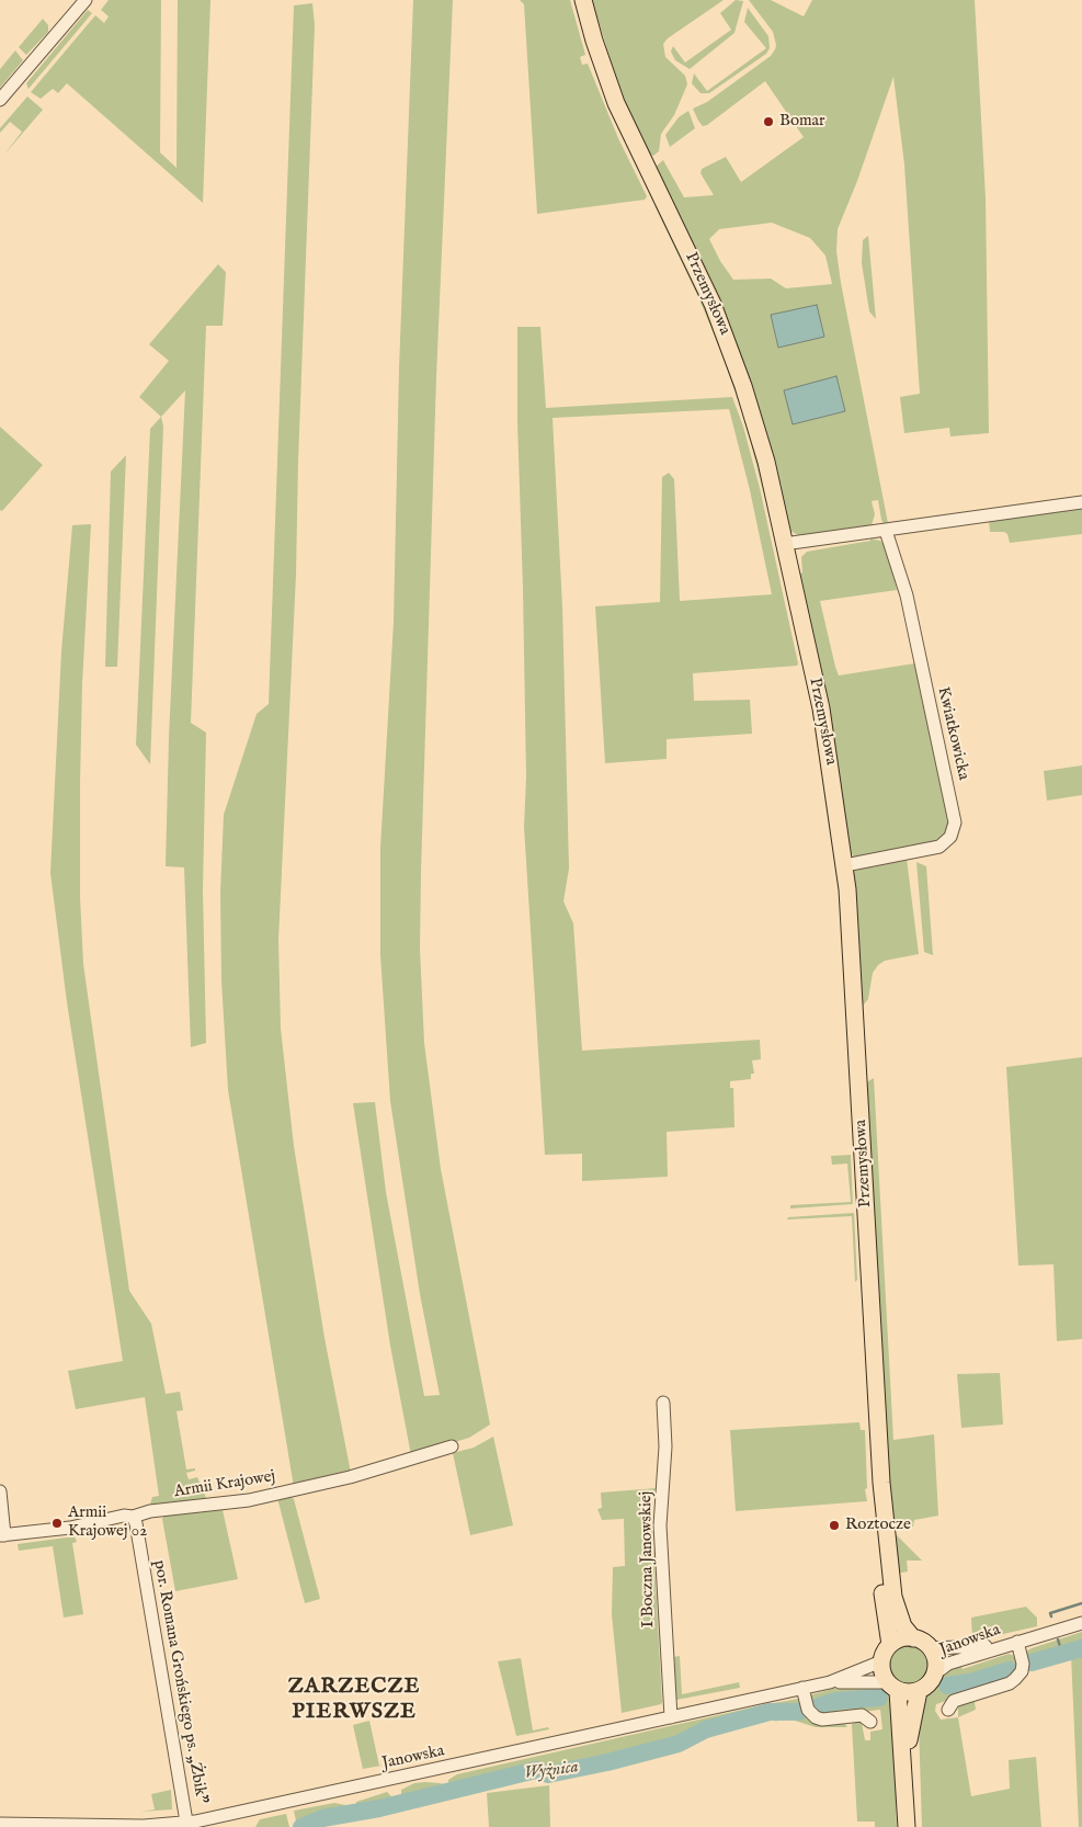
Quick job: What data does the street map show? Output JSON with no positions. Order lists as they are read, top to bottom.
{
  "streets": {
    "main road": ["Przemysłowa"],
    "street": [
      "Kwiatkowicka",
      "Armii Krajowej",
      "I Boczna Janowskiej",
      "Janowska",
      "por. Romana Grońskiego ps. „Żbik”"
    ]
  },
  "crossings": [
    ["Przemysłowa", "Kwiatkowicka"],
    ["Przemysłowa", "Janowska"],
    ["Armii Krajowej", "por. Romana Grońskiego ps. „Żbik”"],
    ["I Boczna Janowskiej", "Janowska"],
    ["Janowska", "por. Romana Grońskiego ps. „Żbik”"]
  ],
  "districts": ["ZARZECZE PIERWSZE"],
  "water": ["Wyżnica"],
  "places": ["Bomar", "Armii Krajowej 02", "Roztocze"]
}
